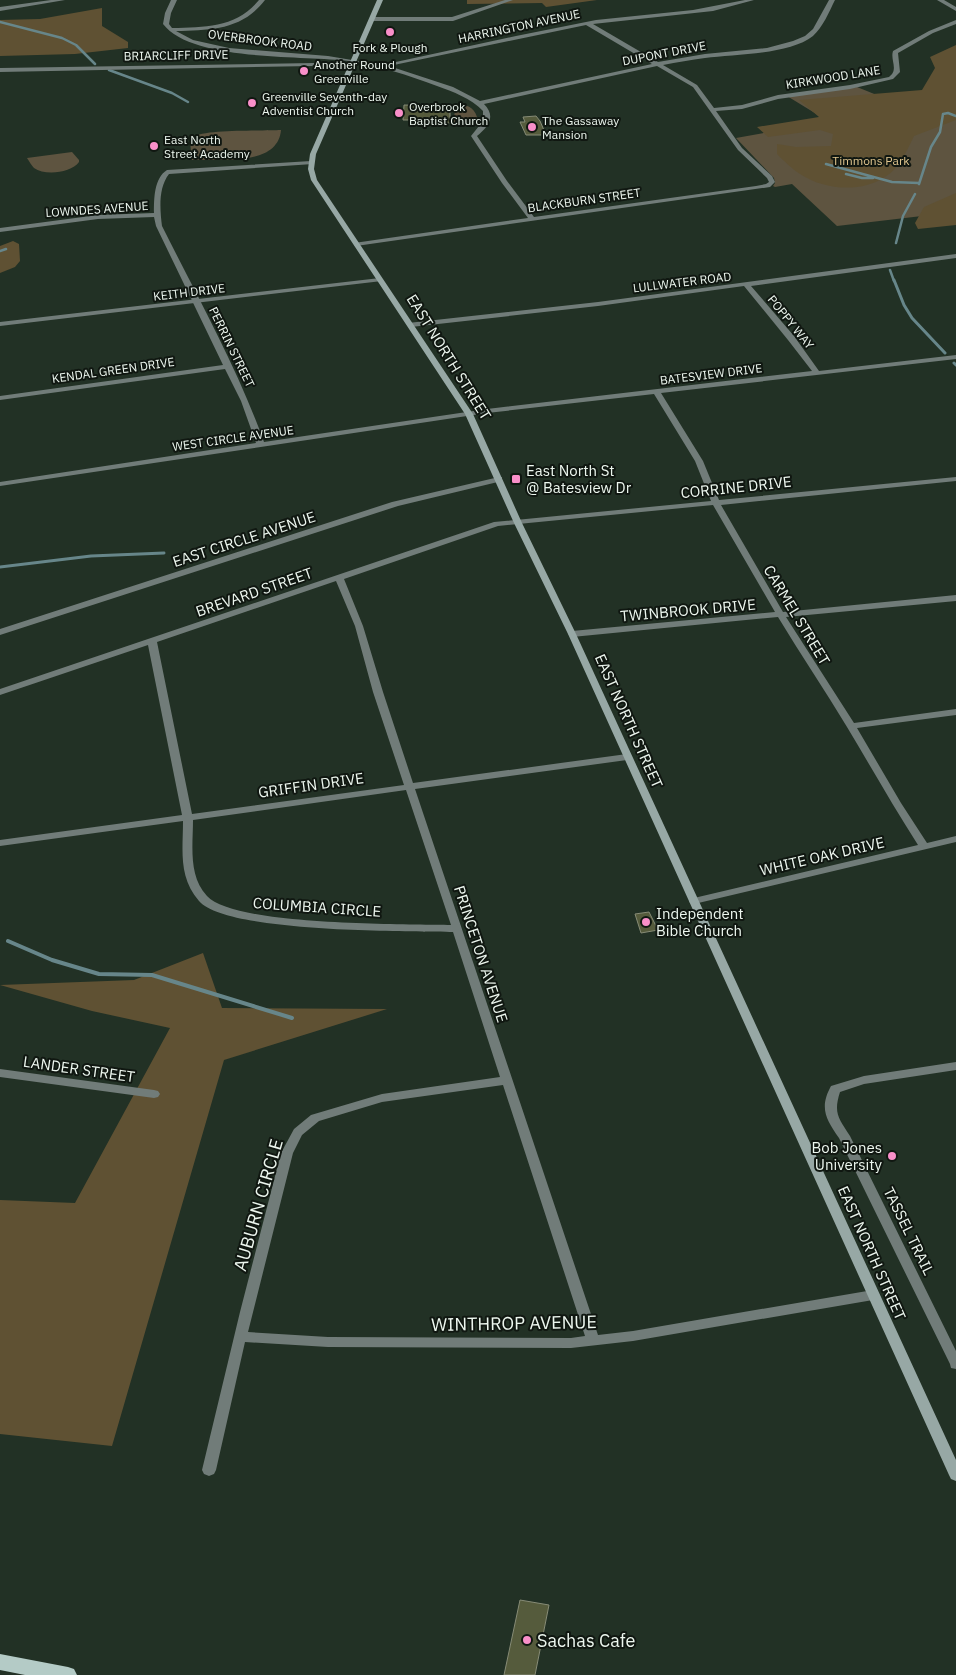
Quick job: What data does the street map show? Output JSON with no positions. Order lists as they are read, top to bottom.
{
  "streets": {
    "main road": ["EAST NORTH STREET"],
    "street": [
      "HARRINGTON AVENUE",
      "OVERBROOK ROAD",
      "DUPONT DRIVE",
      "BRIARCLIFF DRIVE",
      "KIRKWOOD LANE",
      "BLACKBURN STREET",
      "LOWNDES AVENUE",
      "LULLWATER ROAD",
      "KEITH DRIVE",
      "POPPY WAY",
      "PERRIN STREET",
      "KENDAL GREEN DRIVE",
      "BATESVIEW DRIVE",
      "WEST CIRCLE AVENUE",
      "CORRINE DRIVE",
      "EAST CIRCLE AVENUE",
      "BREVARD STREET",
      "TWINBROOK DRIVE",
      "CARMEL STREET",
      "GRIFFIN DRIVE",
      "WHITE OAK DRIVE",
      "COLUMBIA CIRCLE",
      "PRINCETON AVENUE",
      "LANDER STREET",
      "AUBURN CIRCLE",
      "TASSEL TRAIL",
      "WINTHROP AVENUE"
    ]
  },
  "crossings": [
    ["OVERBROOK ROAD", "BRIARCLIFF DRIVE"],
    ["KIRKWOOD LANE", "BLACKBURN STREET"],
    ["BLACKBURN STREET", "EAST NORTH STREET"],
    ["LOWNDES AVENUE", "PERRIN STREET"],
    ["LULLWATER ROAD", "POPPY WAY"],
    ["LULLWATER ROAD", "EAST NORTH STREET"],
    ["KEITH DRIVE", "PERRIN STREET"],
    ["KEITH DRIVE", "EAST NORTH STREET"],
    ["POPPY WAY", "BATESVIEW DRIVE"],
    ["PERRIN STREET", "EAST NORTH STREET"],
    ["PERRIN STREET", "KENDAL GREEN DRIVE"],
    ["PERRIN STREET", "WEST CIRCLE AVENUE"],
    ["EAST NORTH STREET", "BATESVIEW DRIVE"],
    ["EAST NORTH STREET", "WEST CIRCLE AVENUE"],
    ["EAST NORTH STREET", "CORRINE DRIVE"],
    ["EAST NORTH STREET", "EAST CIRCLE AVENUE"],
    ["EAST NORTH STREET", "BREVARD STREET"],
    ["EAST NORTH STREET", "TWINBROOK DRIVE"],
    ["EAST NORTH STREET", "GRIFFIN DRIVE"],
    ["EAST NORTH STREET", "WHITE OAK DRIVE"],
    ["EAST NORTH STREET", "WINTHROP AVENUE"],
    ["BATESVIEW DRIVE", "WEST CIRCLE AVENUE"],
    ["BATESVIEW DRIVE", "CARMEL STREET"],
    ["CORRINE DRIVE", "BREVARD STREET"],
    ["CORRINE DRIVE", "CARMEL STREET"],
    ["BREVARD STREET", "COLUMBIA CIRCLE"],
    ["BREVARD STREET", "PRINCETON AVENUE"],
    ["TWINBROOK DRIVE", "CARMEL STREET"],
    ["CARMEL STREET", "WHITE OAK DRIVE"],
    ["GRIFFIN DRIVE", "COLUMBIA CIRCLE"],
    ["GRIFFIN DRIVE", "PRINCETON AVENUE"],
    ["COLUMBIA CIRCLE", "PRINCETON AVENUE"],
    ["PRINCETON AVENUE", "AUBURN CIRCLE"],
    ["PRINCETON AVENUE", "WINTHROP AVENUE"],
    ["AUBURN CIRCLE", "WINTHROP AVENUE"]
  ],
  "parks": ["Timmons Park"],
  "places": {
    "other": [
      "Fork & Plough",
      "Another Round Greenville",
      "Greenville Seventh-day Adventist Church",
      "Overbrook Baptist Church",
      "The Gassaway Mansion",
      "East North Street Academy",
      "Independent Bible Church",
      "Bob Jones University",
      "Sachas Cafe"
    ],
    "transit": ["East North St @ Batesview Dr"]
  }
}
